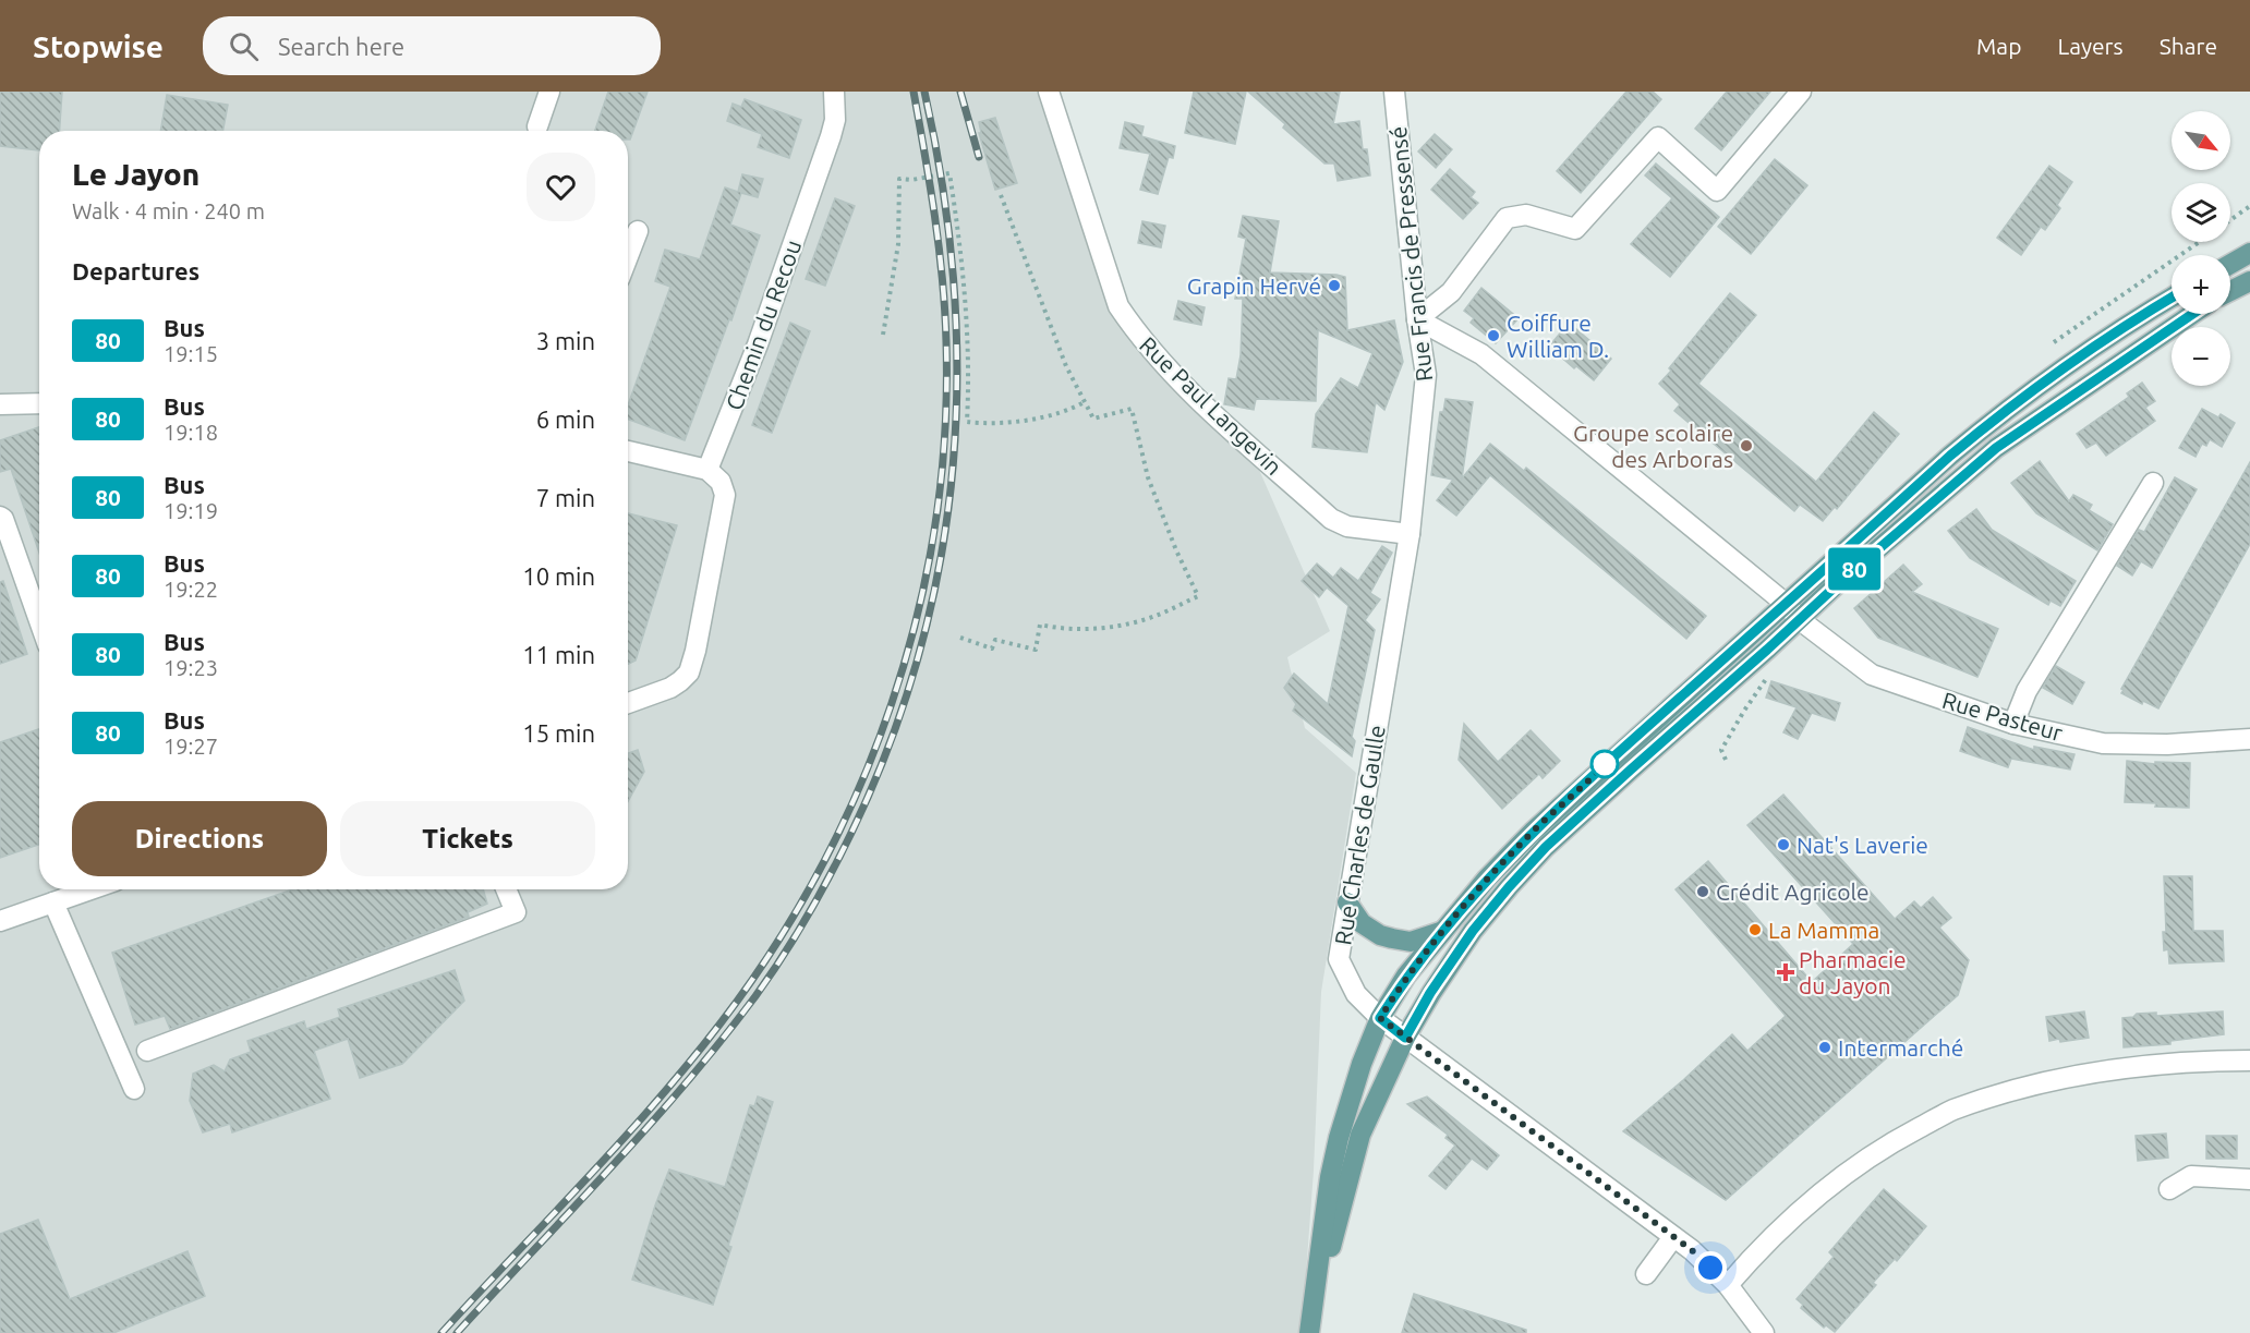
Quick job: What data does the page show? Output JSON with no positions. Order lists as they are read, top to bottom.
{
  "streets": {
    "street": [
      "Rue Francis de Pressensé",
      "Chemin du Recou",
      "Rue Paul Langevin",
      "Rue Pasteur",
      "Rue Charles de Gaulle"
    ]
  },
  "crossings": [
    ["Rue Francis de Pressensé", "Rue Paul Langevin"],
    ["Rue Francis de Pressensé", "Rue Pasteur"],
    ["Rue Francis de Pressensé", "Rue Charles de Gaulle"],
    ["Rue Paul Langevin", "Rue Charles de Gaulle"]
  ],
  "places": {
    "other": [
      "Grapin Hervé",
      "Coiffure William D.",
      "Groupe scolaire des Arboras",
      "Nat's Laverie",
      "Crédit Agricole",
      "La Mamma",
      "Intermarché"
    ],
    "health": ["Pharmacie du Jayon"]
  },
  "lines": ["bus line 80"],
  "north": "bottom right",
  "page": {
    "header": "Stopwise",
    "search": "Search here",
    "nav": ["Map", "Layers", "Share"],
    "on_map": "80",
    "map_buttons": ["+", "−"],
    "heading": [
      ["Le Jayon", "Walk · 4 min · 240 m"],
      "Departures"
    ],
    "list": [
      {
        "mark": "80",
        "name": "Bus",
        "note": "19:15",
        "value": "3 min"
      },
      {
        "mark": "80",
        "name": "Bus",
        "note": "19:18",
        "value": "6 min"
      },
      {
        "mark": "80",
        "name": "Bus",
        "note": "19:19",
        "value": "7 min"
      },
      {
        "mark": "80",
        "name": "Bus",
        "note": "19:22",
        "value": "10 min"
      },
      {
        "mark": "80",
        "name": "Bus",
        "note": "19:23",
        "value": "11 min"
      },
      {
        "mark": "80",
        "name": "Bus",
        "note": "19:27",
        "value": "15 min"
      }
    ],
    "buttons": ["Directions", "Tickets"]
  }
}
